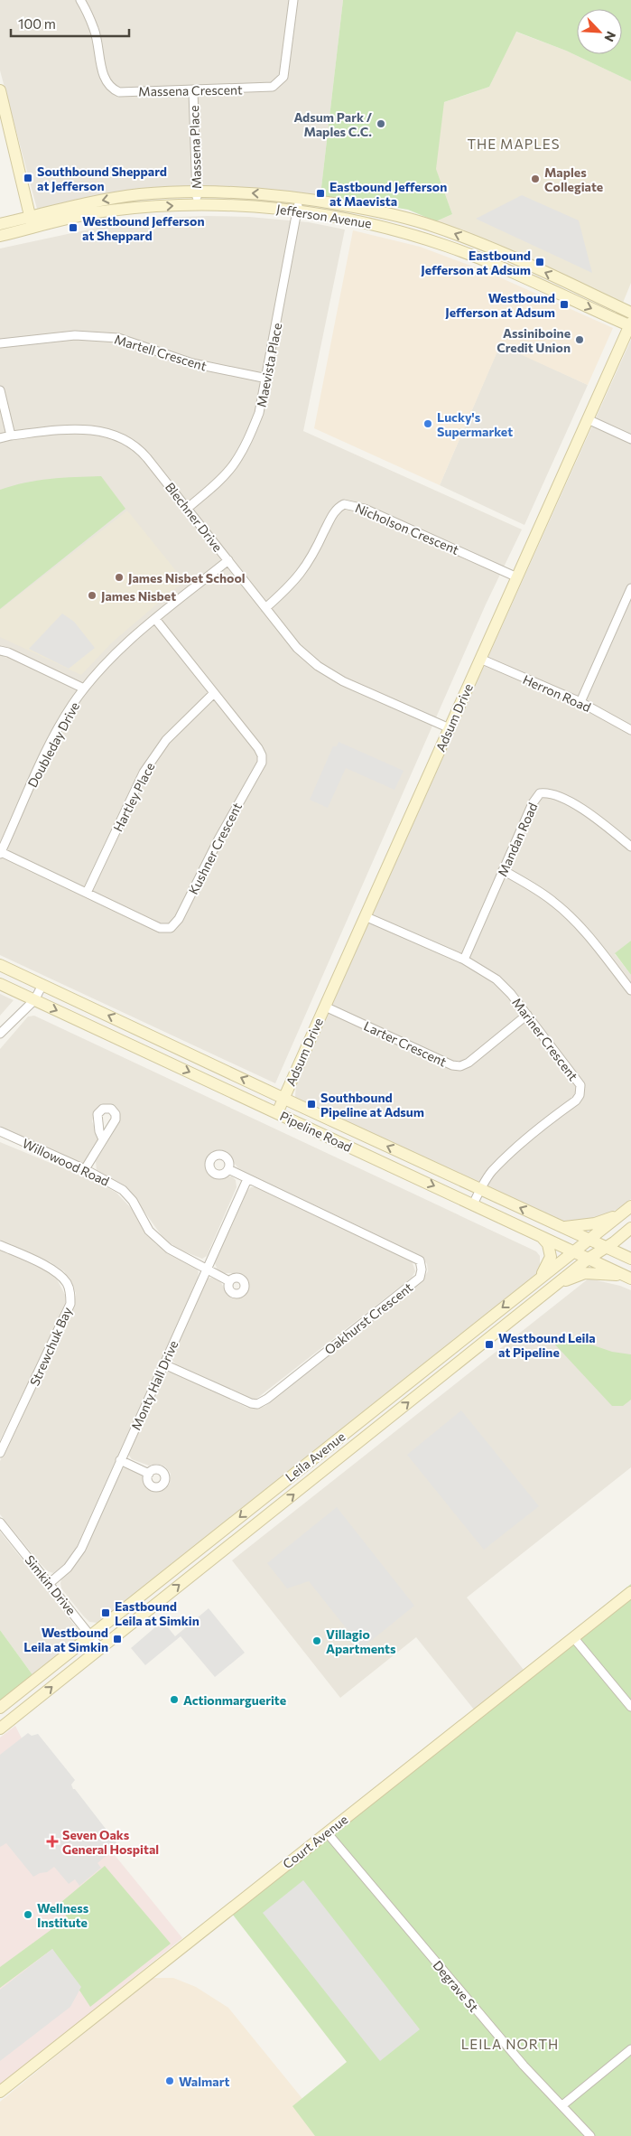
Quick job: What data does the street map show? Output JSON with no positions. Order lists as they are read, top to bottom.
{
  "streets": {
    "street": [
      "Massena Crescent",
      "Massena Place",
      "Jefferson Avenue",
      "Martell Crescent",
      "Maevista Place",
      "Blechner Drive",
      "Nicholson Crescent",
      "Herron Road",
      "Adsum Drive",
      "Doubleday Drive",
      "Hartley Place",
      "Mandan Road",
      "Kushner Crescent",
      "Mariner Crescent",
      "Larter Crescent",
      "Pipeline Road",
      "Willowood Road",
      "Oakhurst Crescent",
      "Strewchuk Bay",
      "Monty Hall Drive",
      "Leila Avenue",
      "Simkin Drive",
      "Court Avenue",
      "Degrave St"
    ]
  },
  "crossings": [
    ["Massena Crescent", "Massena Place"],
    ["Massena Place", "Jefferson Avenue"],
    ["Jefferson Avenue", "Maevista Place"],
    ["Jefferson Avenue", "Adsum Drive"],
    ["Martell Crescent", "Maevista Place"],
    ["Maevista Place", "Blechner Drive"],
    ["Blechner Drive", "Nicholson Crescent"],
    ["Blechner Drive", "Adsum Drive"],
    ["Blechner Drive", "Doubleday Drive"],
    ["Nicholson Crescent", "Adsum Drive"],
    ["Herron Road", "Adsum Drive"],
    ["Adsum Drive", "Mariner Crescent"],
    ["Adsum Drive", "Larter Crescent"],
    ["Adsum Drive", "Pipeline Road"],
    ["Doubleday Drive", "Kushner Crescent"],
    ["Hartley Place", "Kushner Crescent"],
    ["Mandan Road", "Mariner Crescent"],
    ["Mariner Crescent", "Larter Crescent"],
    ["Mariner Crescent", "Pipeline Road"],
    ["Pipeline Road", "Leila Avenue"],
    ["Willowood Road", "Monty Hall Drive"],
    ["Oakhurst Crescent", "Monty Hall Drive"],
    ["Monty Hall Drive", "Simkin Drive"],
    ["Leila Avenue", "Simkin Drive"],
    ["Court Avenue", "Degrave St"]
  ],
  "districts": ["THE MAPLES", "LEILA NORTH"],
  "places": {
    "other": [
      "Adsum Park / Maples C.C.",
      "Maples Collegiate",
      "Assiniboine Credit Union",
      "Lucky's Supermarket",
      "James Nisbet School",
      "James Nisbet",
      "Villagio Apartments",
      "Actionmarguerite",
      "Wellness Institute",
      "Walmart"
    ],
    "transit": [
      "Southbound Sheppard at Jefferson",
      "Eastbound Jefferson at Maevista",
      "Westbound Jefferson at Sheppard",
      "Eastbound Jefferson at Adsum",
      "Westbound Jefferson at Adsum",
      "Southbound Pipeline at Adsum",
      "Westbound Leila at Pipeline",
      "Eastbound Leila at Simkin",
      "Westbound Leila at Simkin"
    ],
    "health": ["Seven Oaks General Hospital"]
  },
  "scale_bar": "100 m",
  "north": "bottom right"
}
